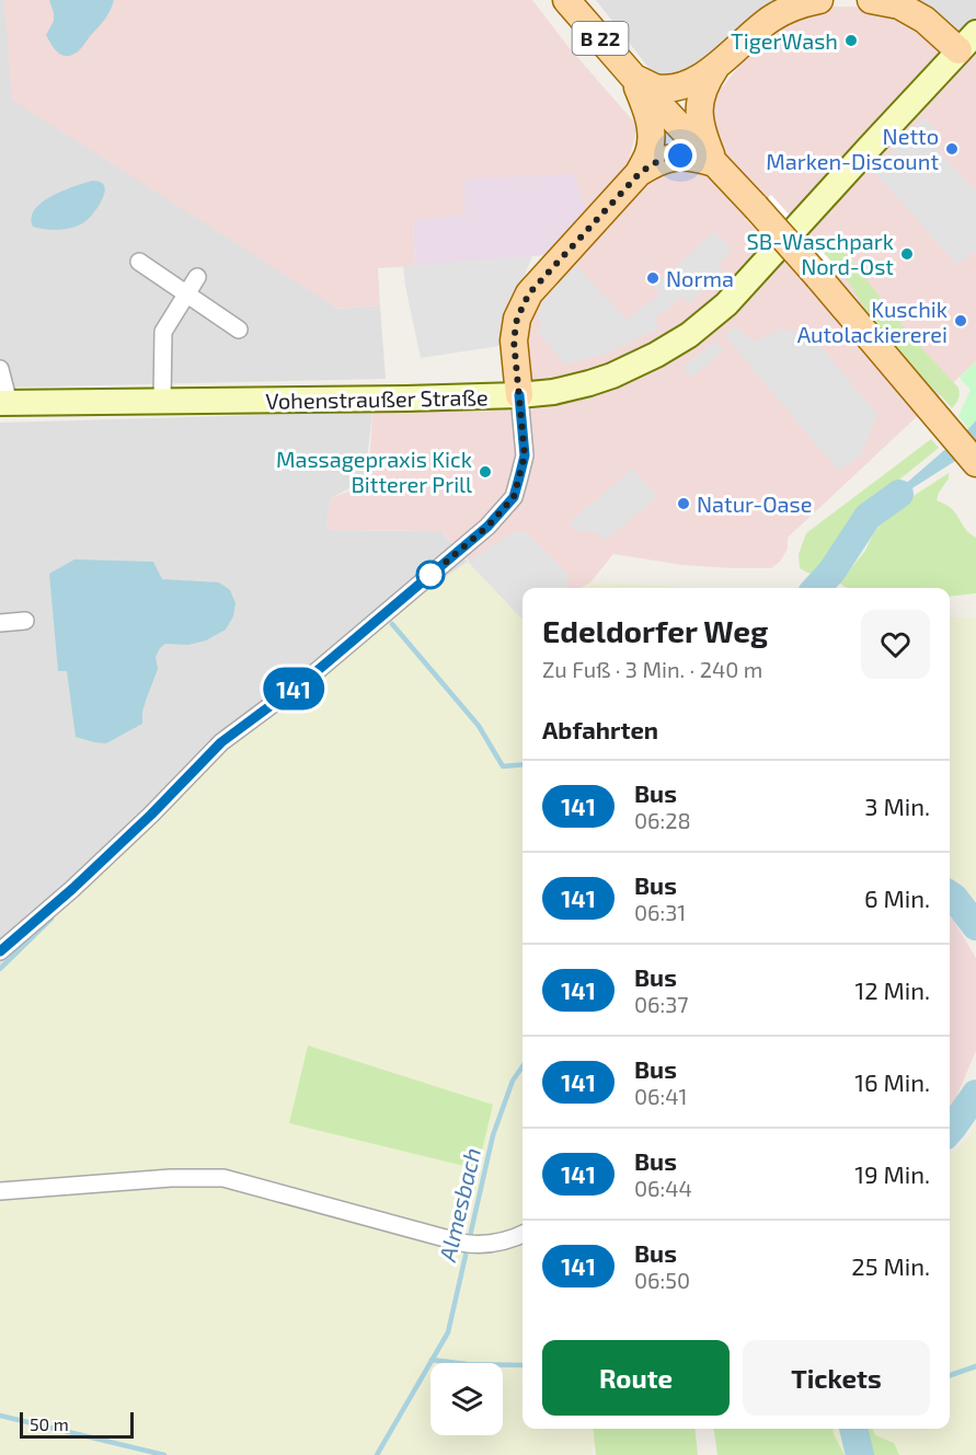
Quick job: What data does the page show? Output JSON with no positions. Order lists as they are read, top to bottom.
{
  "streets": {
    "main road": ["B 22", "Vohenstraußer Straße"]
  },
  "water": ["Almesbach"],
  "places": [
    "TigerWash",
    "Netto Marken-Discount",
    "SB-Waschpark Nord-Ost",
    "Norma",
    "Kuschik Autolackiererei",
    "Massagepraxis Kick Bitterer Prill",
    "Natur-Oase"
  ],
  "lines": ["bus line 141"],
  "scale_bar": "50 m",
  "page": {
    "on_map": "141",
    "heading": [
      ["Edeldorfer Weg", "Zu Fuß · 3 Min. · 240 m"],
      "Abfahrten"
    ],
    "list": [
      {
        "mark": "141",
        "name": "Bus",
        "note": "06:28",
        "value": "3 Min."
      },
      {
        "mark": "141",
        "name": "Bus",
        "note": "06:31",
        "value": "6 Min."
      },
      {
        "mark": "141",
        "name": "Bus",
        "note": "06:37",
        "value": "12 Min."
      },
      {
        "mark": "141",
        "name": "Bus",
        "note": "06:41",
        "value": "16 Min."
      },
      {
        "mark": "141",
        "name": "Bus",
        "note": "06:44",
        "value": "19 Min."
      },
      {
        "mark": "141",
        "name": "Bus",
        "note": "06:50",
        "value": "25 Min."
      }
    ],
    "buttons": ["Route", "Tickets"],
    "scale": "50 m"
  }
}
